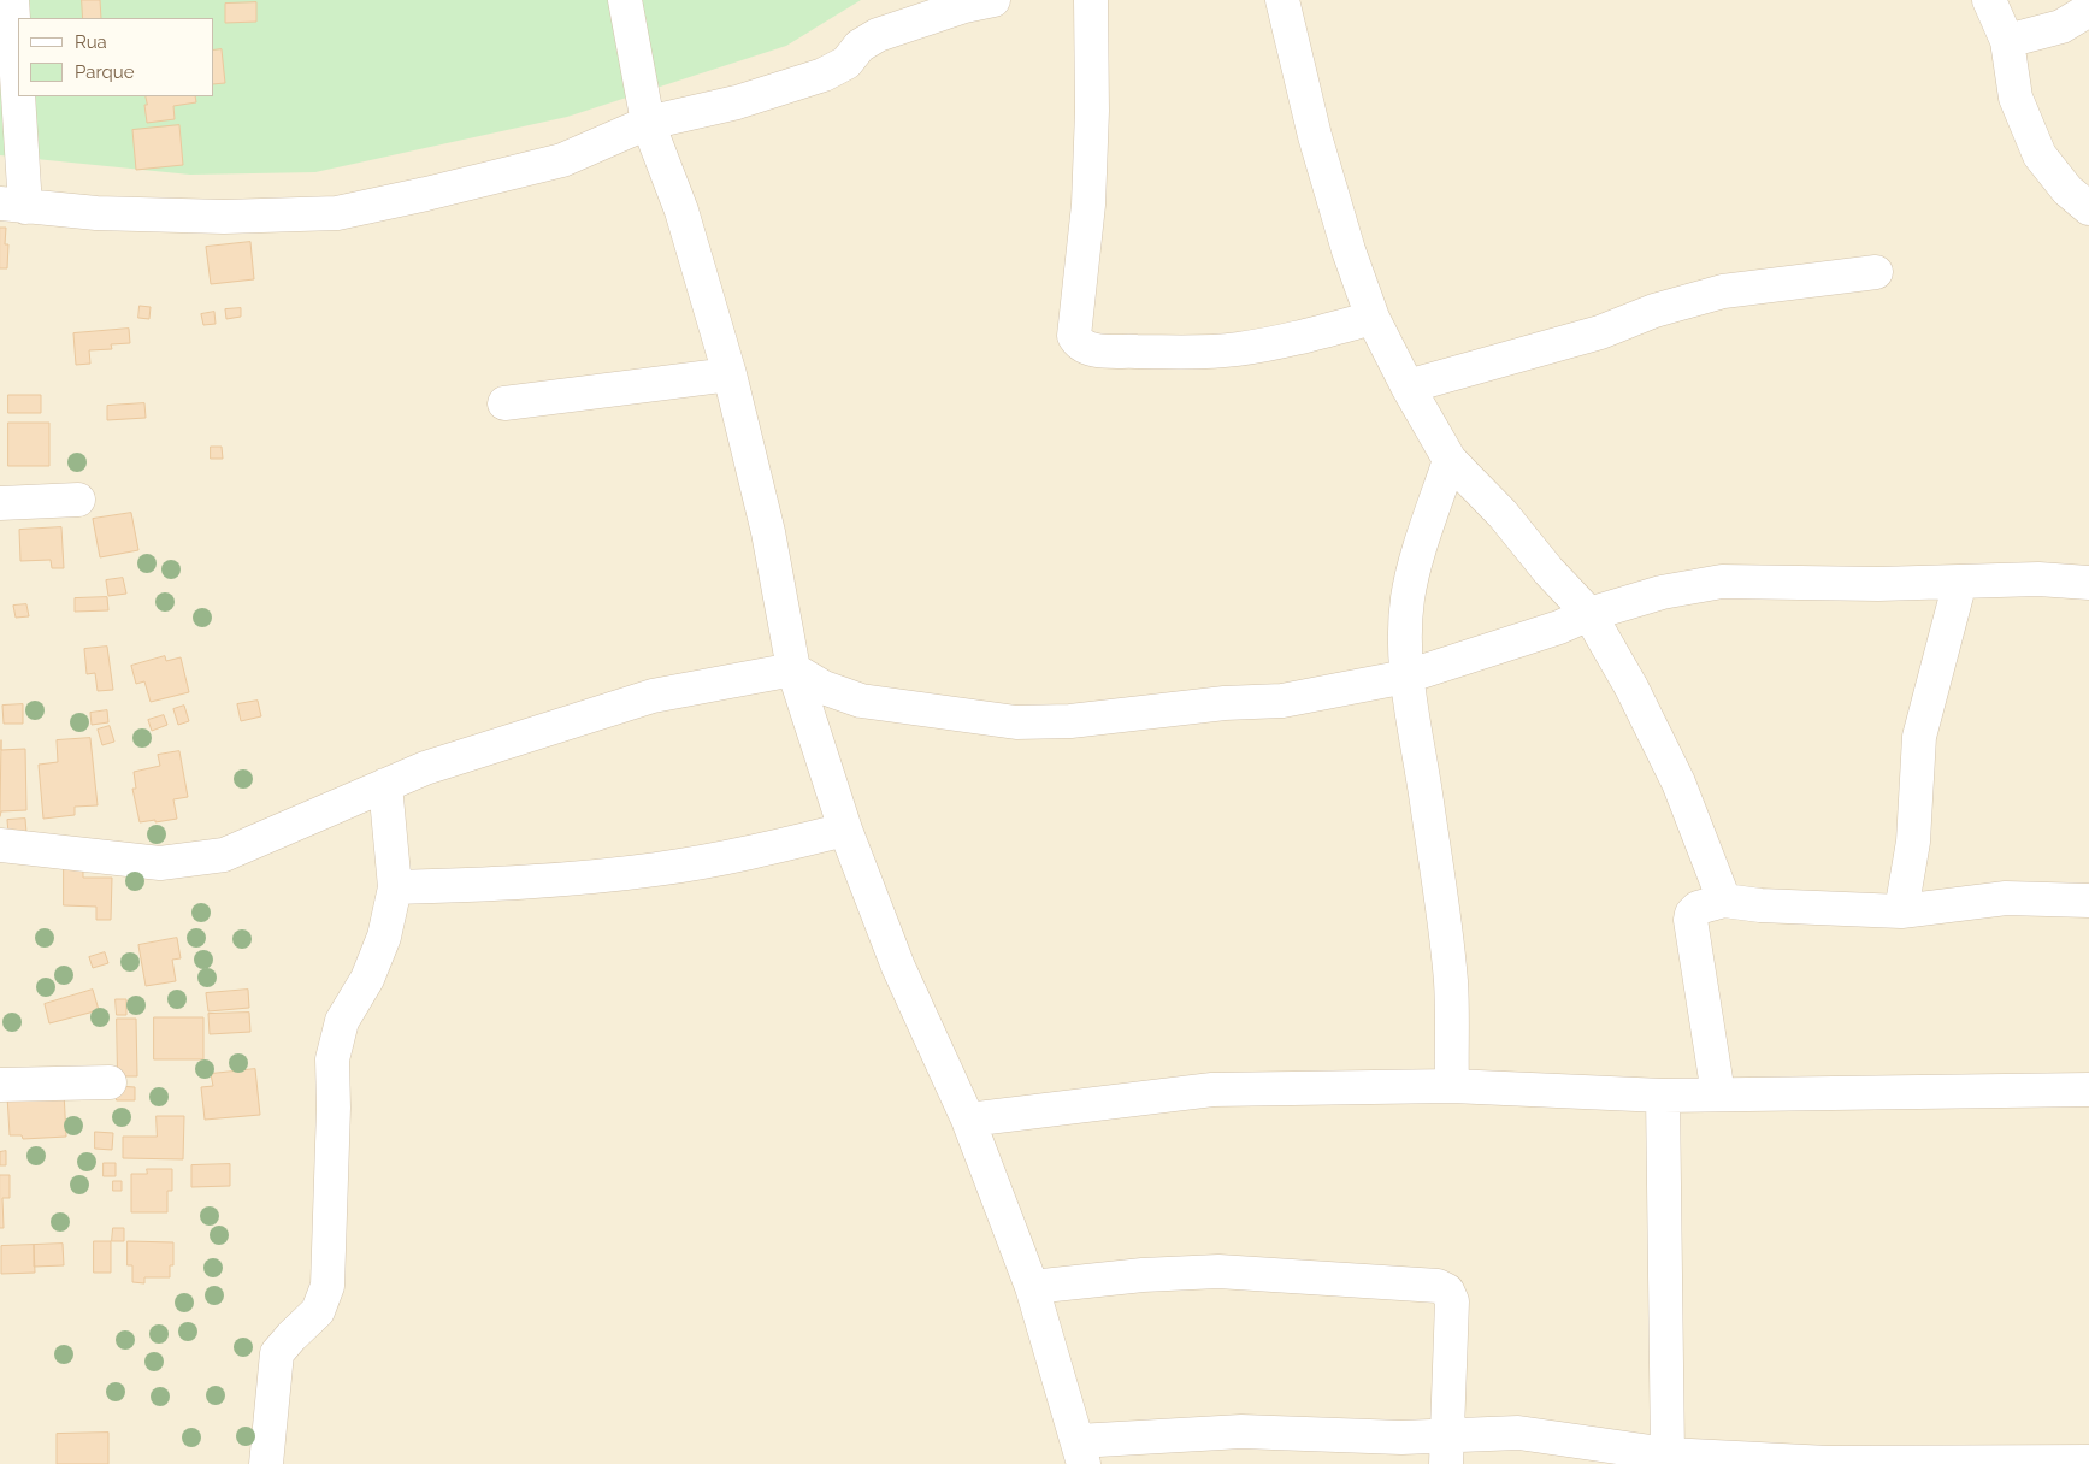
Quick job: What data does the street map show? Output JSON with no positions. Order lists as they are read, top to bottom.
{
  "legend": ["Rua", "Parque"]
}
